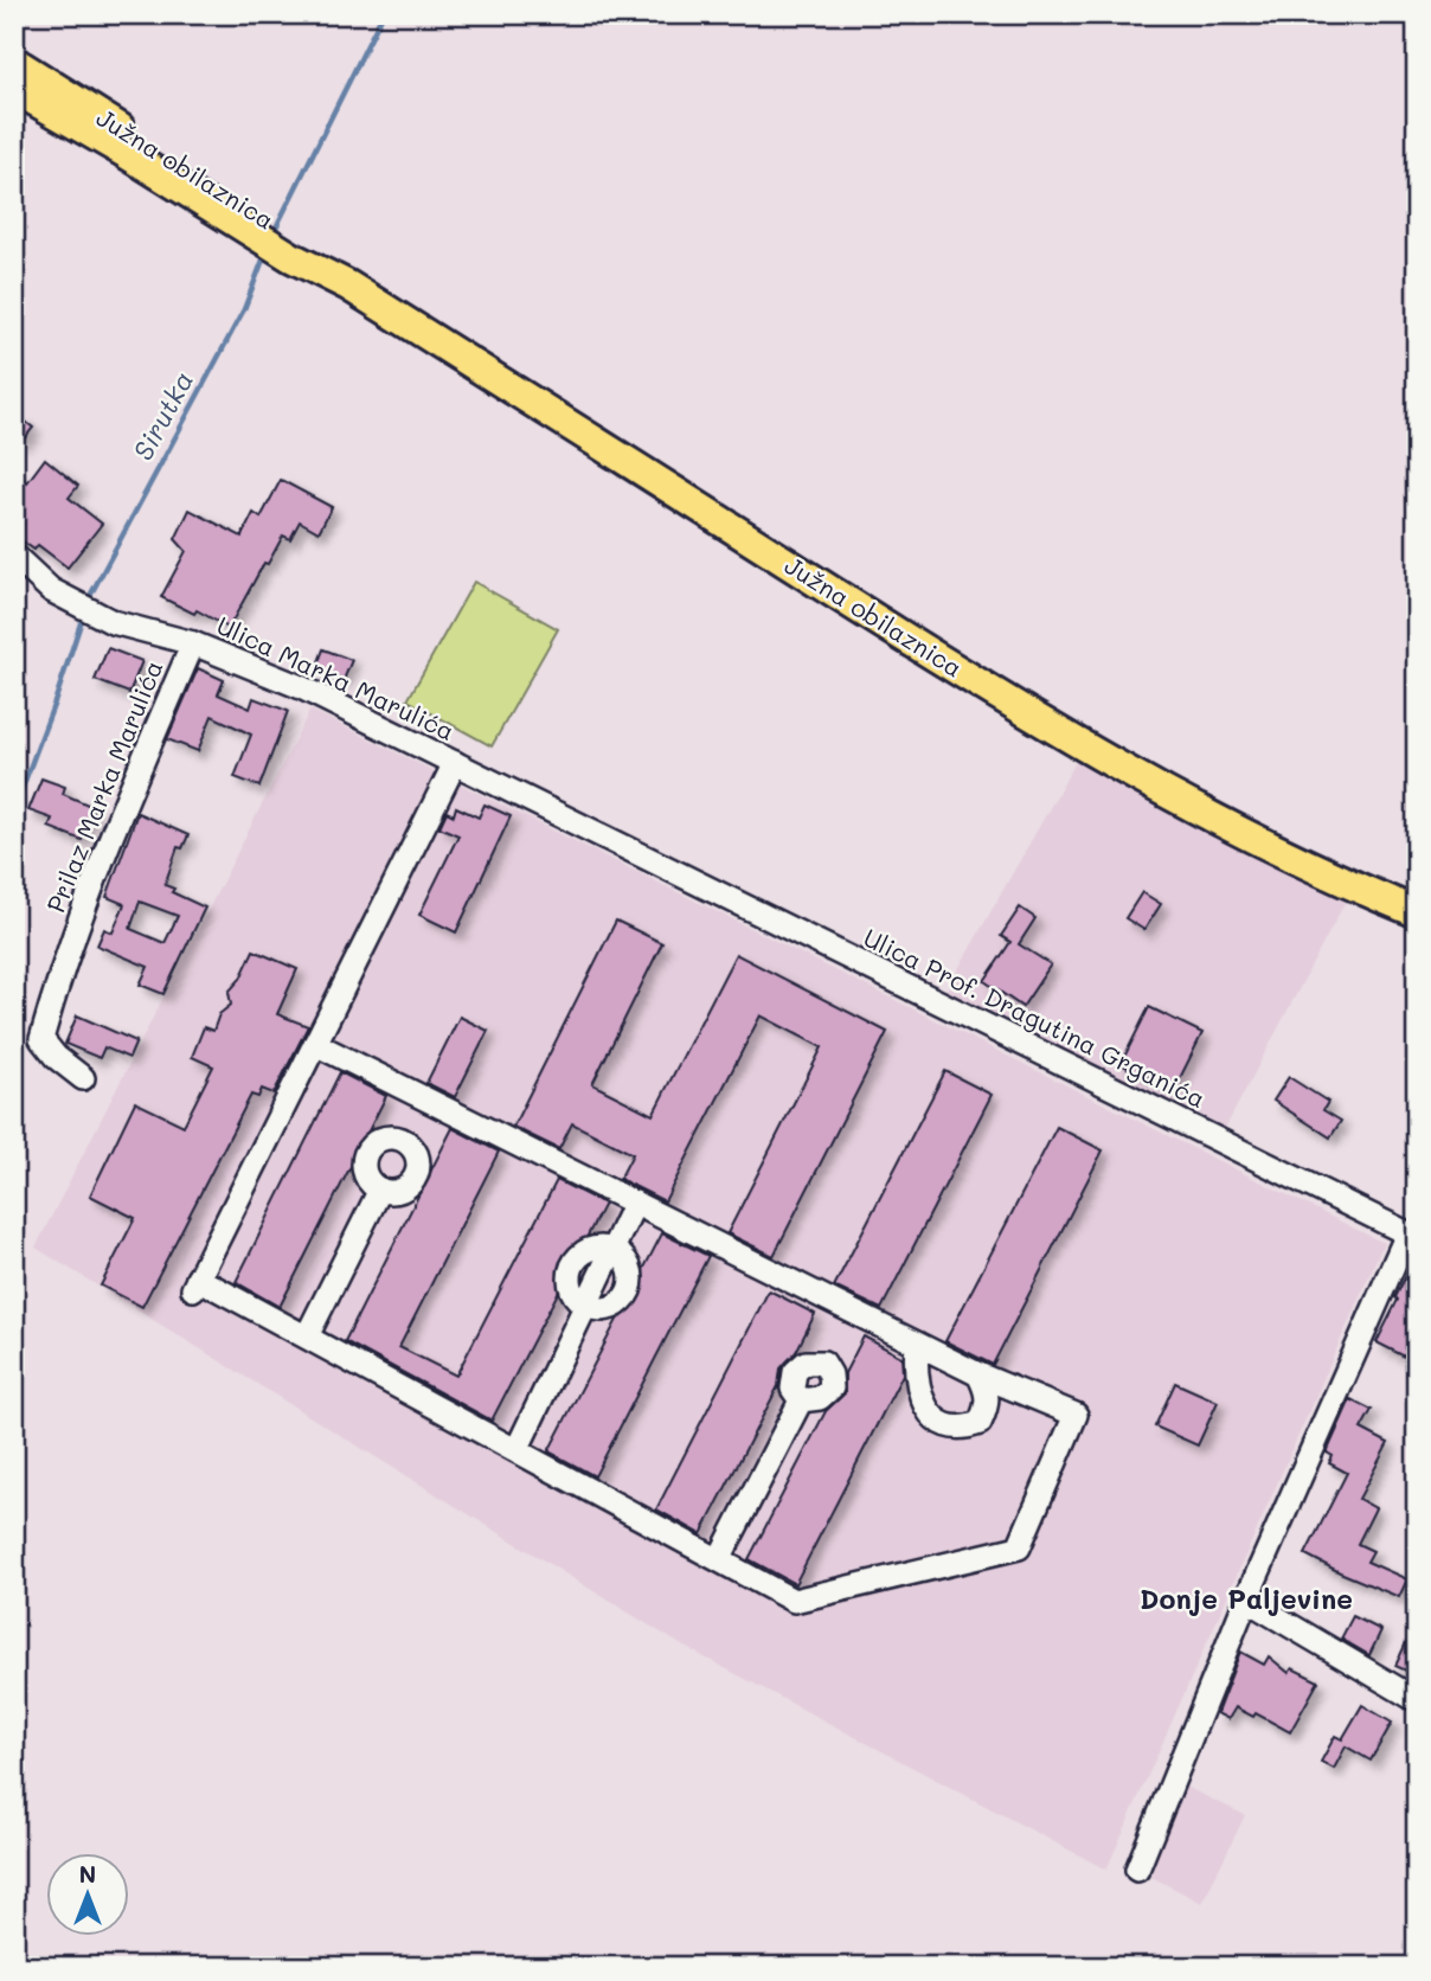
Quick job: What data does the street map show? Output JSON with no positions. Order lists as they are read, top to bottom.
{
  "streets": {
    "main road": ["Južna obilaznica"],
    "street": ["Ulica Marka Marulića", "Prilaz Marka Marulića", "Ulica Prof. Dragutina Grganića"]
  },
  "crossings": [
    ["Ulica Marka Marulića", "Prilaz Marka Marulića"],
    ["Ulica Marka Marulića", "Ulica Prof. Dragutina Grganića"]
  ],
  "districts": ["Donje Paljevine"],
  "water": ["Sirutka"],
  "north": "top"
}
